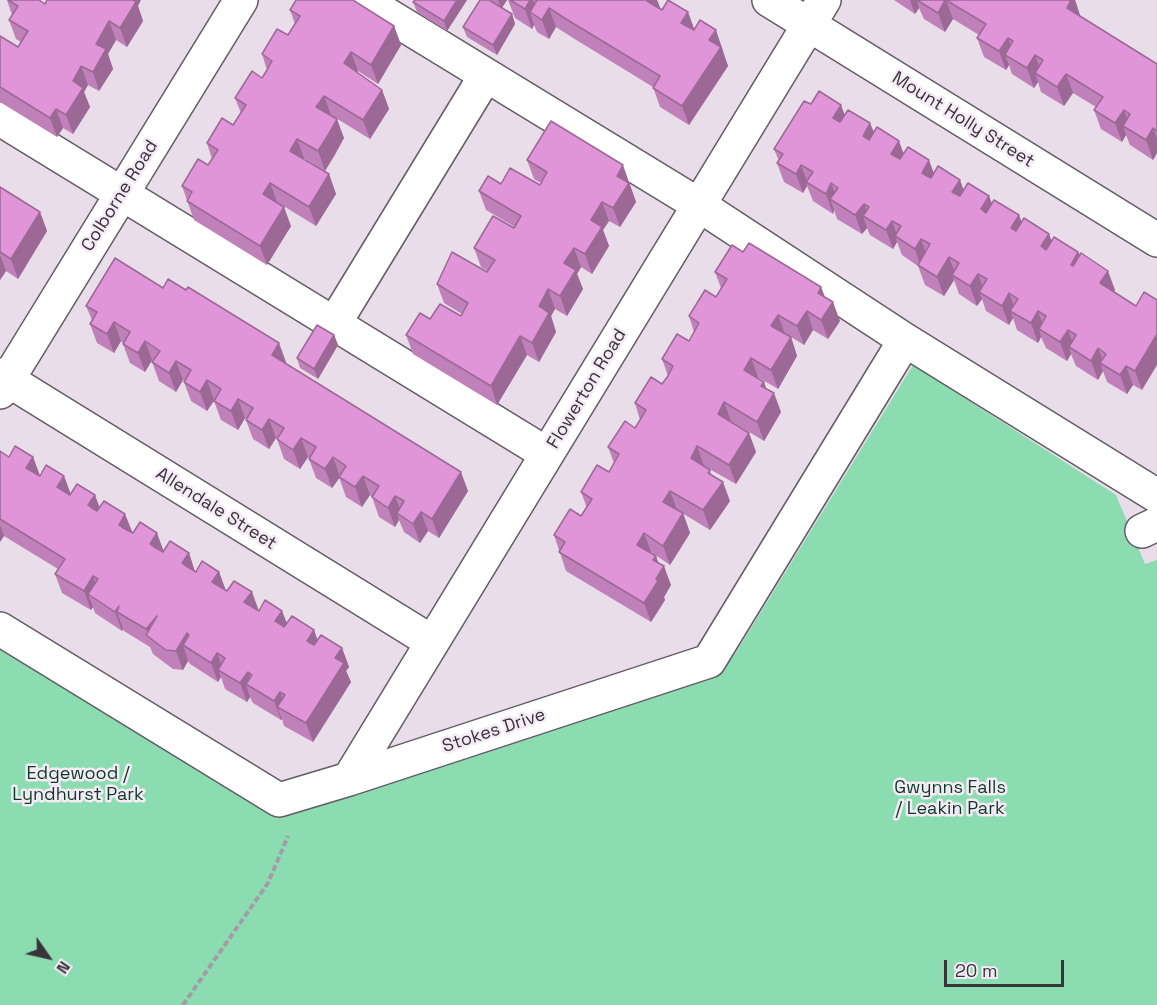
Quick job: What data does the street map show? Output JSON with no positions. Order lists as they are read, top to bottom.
{
  "streets": {
    "street": [
      "Mount Holly Street",
      "Colborne Road",
      "Flowerton Road",
      "Allendale Street",
      "Stokes Drive"
    ]
  },
  "crossings": [
    ["Mount Holly Street", "Flowerton Road"],
    ["Colborne Road", "Allendale Street"],
    ["Flowerton Road", "Allendale Street"],
    ["Flowerton Road", "Stokes Drive"]
  ],
  "parks": ["Edgewood / Lyndhurst Park", "Gwynns Falls / Leakin Park"],
  "scale_bar": "20 m",
  "north": "bottom right"
}
